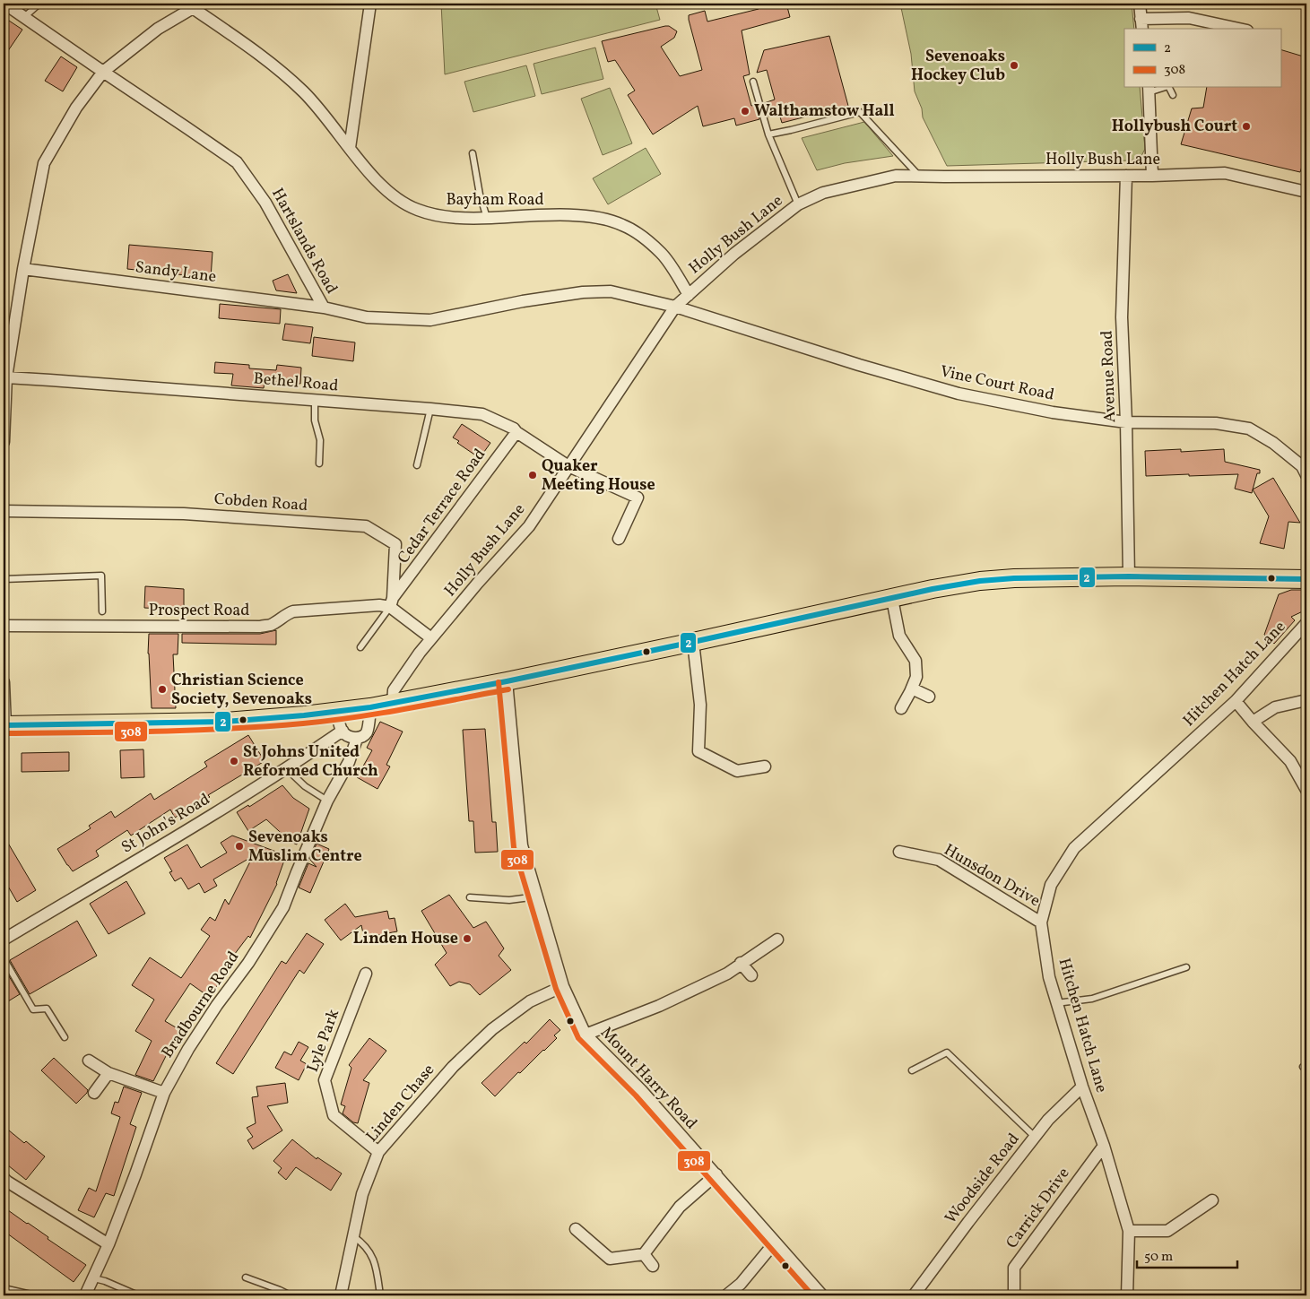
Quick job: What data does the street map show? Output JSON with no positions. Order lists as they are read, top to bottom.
{
  "streets": {
    "street": [
      "Holly Bush Lane",
      "Bayham Road",
      "Hartslands Road",
      "Sandy Lane",
      "Avenue Road",
      "Bethel Road",
      "Vine Court Road",
      "Cobden Road",
      "Cedar Terrace Road",
      "Prospect Road",
      "Hitchen Hatch Lane",
      "St John's Road",
      "Hunsdon Drive",
      "Bradbourne Road",
      "Lyle Park",
      "Mount Harry Road",
      "Linden Chase",
      "Woodside Road",
      "Carrick Drive"
    ]
  },
  "crossings": [
    ["Holly Bush Lane", "Bayham Road"],
    ["Holly Bush Lane", "Hartslands Road"],
    ["Holly Bush Lane", "Avenue Road"],
    ["Holly Bush Lane", "Bethel Road"],
    ["Holly Bush Lane", "Vine Court Road"],
    ["Hartslands Road", "Sandy Lane"],
    ["Hartslands Road", "Vine Court Road"],
    ["Avenue Road", "Vine Court Road"],
    ["Bethel Road", "Cedar Terrace Road"],
    ["Cobden Road", "Cedar Terrace Road"],
    ["Cobden Road", "Prospect Road"],
    ["Cedar Terrace Road", "Prospect Road"],
    ["Hitchen Hatch Lane", "Hunsdon Drive"],
    ["Hitchen Hatch Lane", "Woodside Road"],
    ["Hitchen Hatch Lane", "Carrick Drive"],
    ["Lyle Park", "Linden Chase"],
    ["Mount Harry Road", "Linden Chase"]
  ],
  "places": [
    "Sevenoaks Hockey Club",
    "Walthamstow Hall",
    "Hollybush Court",
    "Quaker Meeting House",
    "Christian Science Society, Sevenoaks",
    "St Johns United Reformed Church",
    "Sevenoaks Muslim Centre",
    "Linden House"
  ],
  "lines": ["transit line 2", "transit line 308"],
  "legend": ["2", "308"],
  "scale_bar": "50 m"
}
